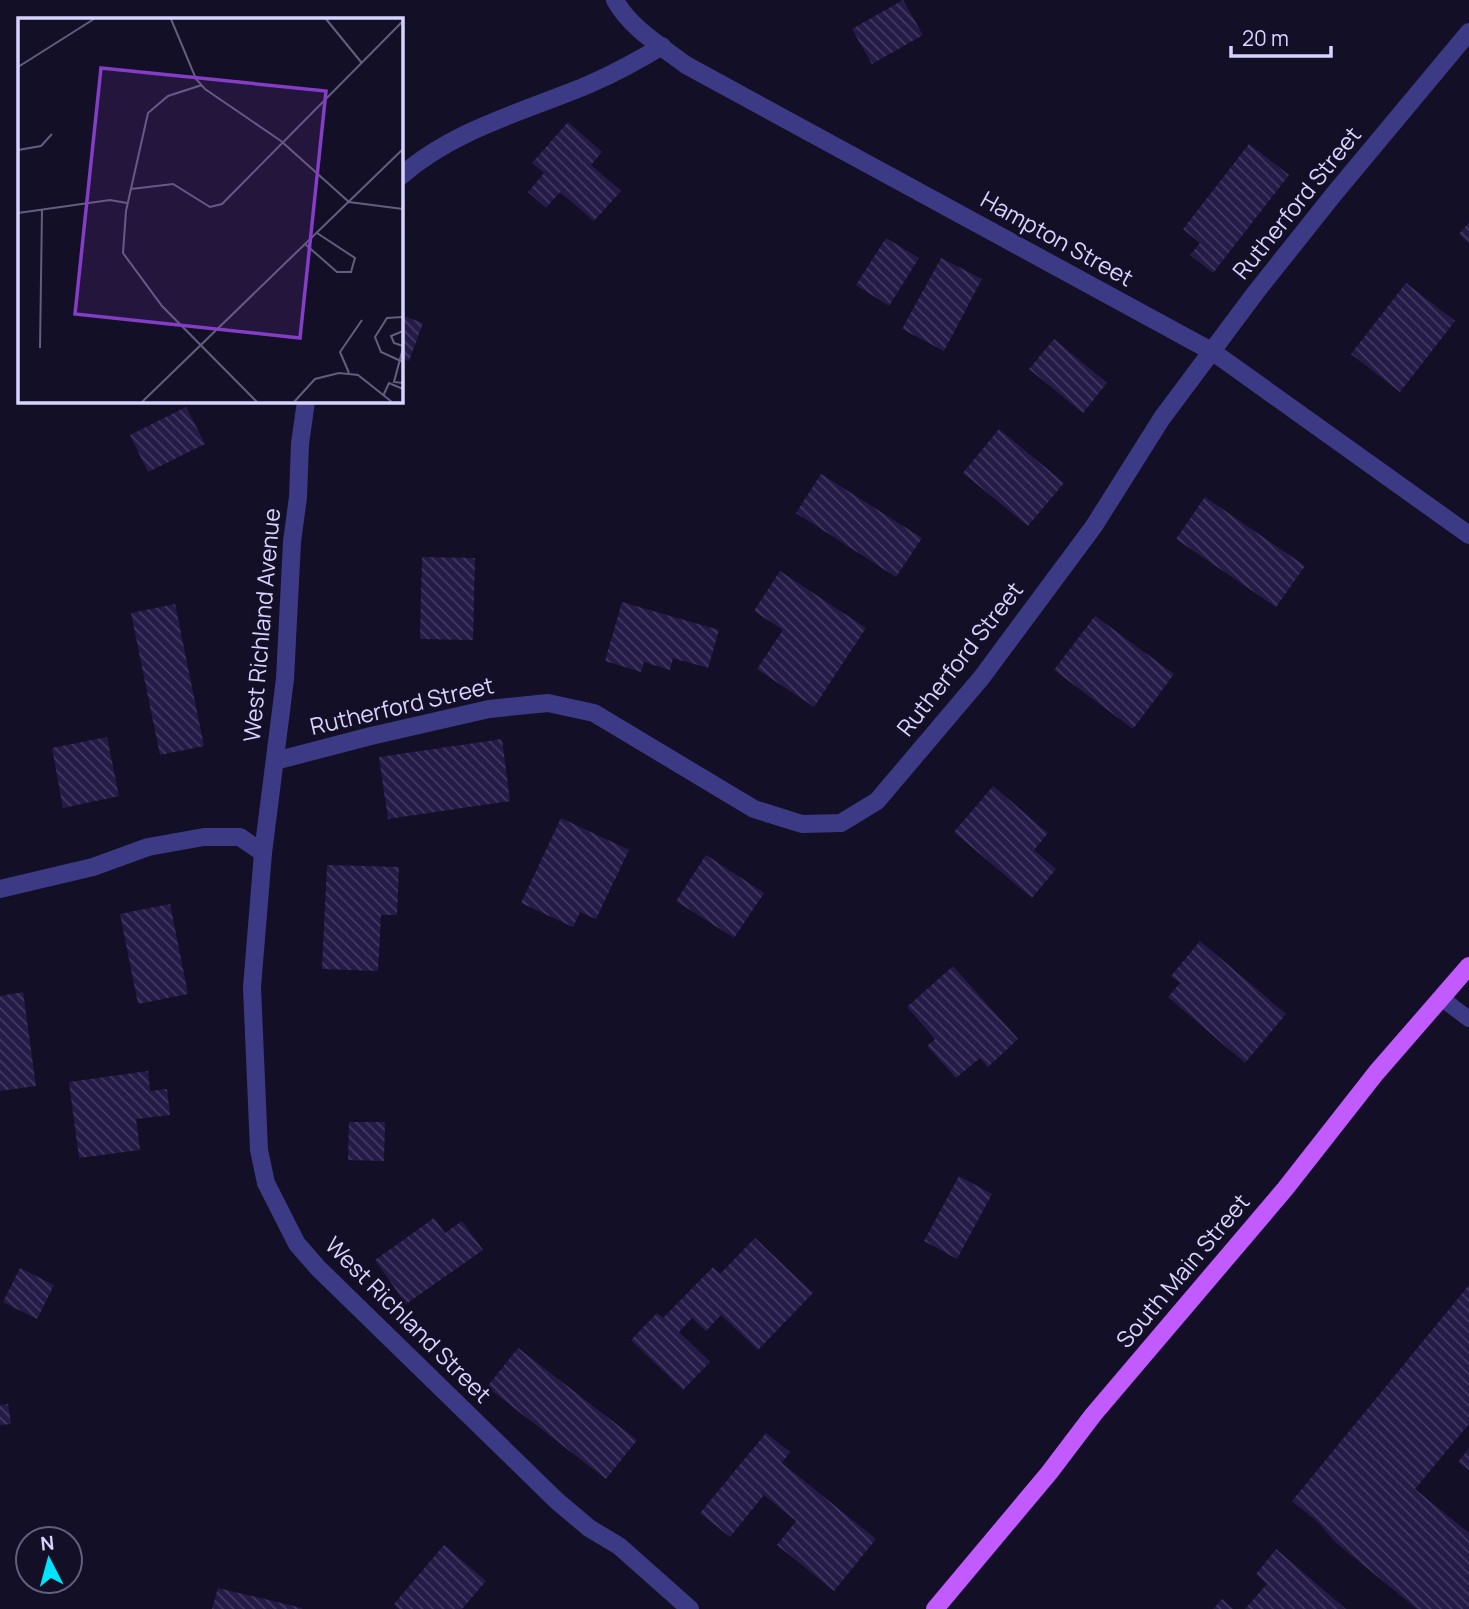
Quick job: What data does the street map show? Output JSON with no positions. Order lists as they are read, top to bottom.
{
  "streets": {
    "main road": ["South Main Street"],
    "street": [
      "Rutherford Street",
      "Hampton Street",
      "West Richland Avenue",
      "West Richland Street"
    ]
  },
  "crossings": [
    ["Rutherford Street", "Hampton Street"],
    ["Rutherford Street", "West Richland Avenue"],
    ["West Richland Avenue", "West Richland Street"]
  ],
  "scale_bar": "20 m",
  "north": "top"
}
